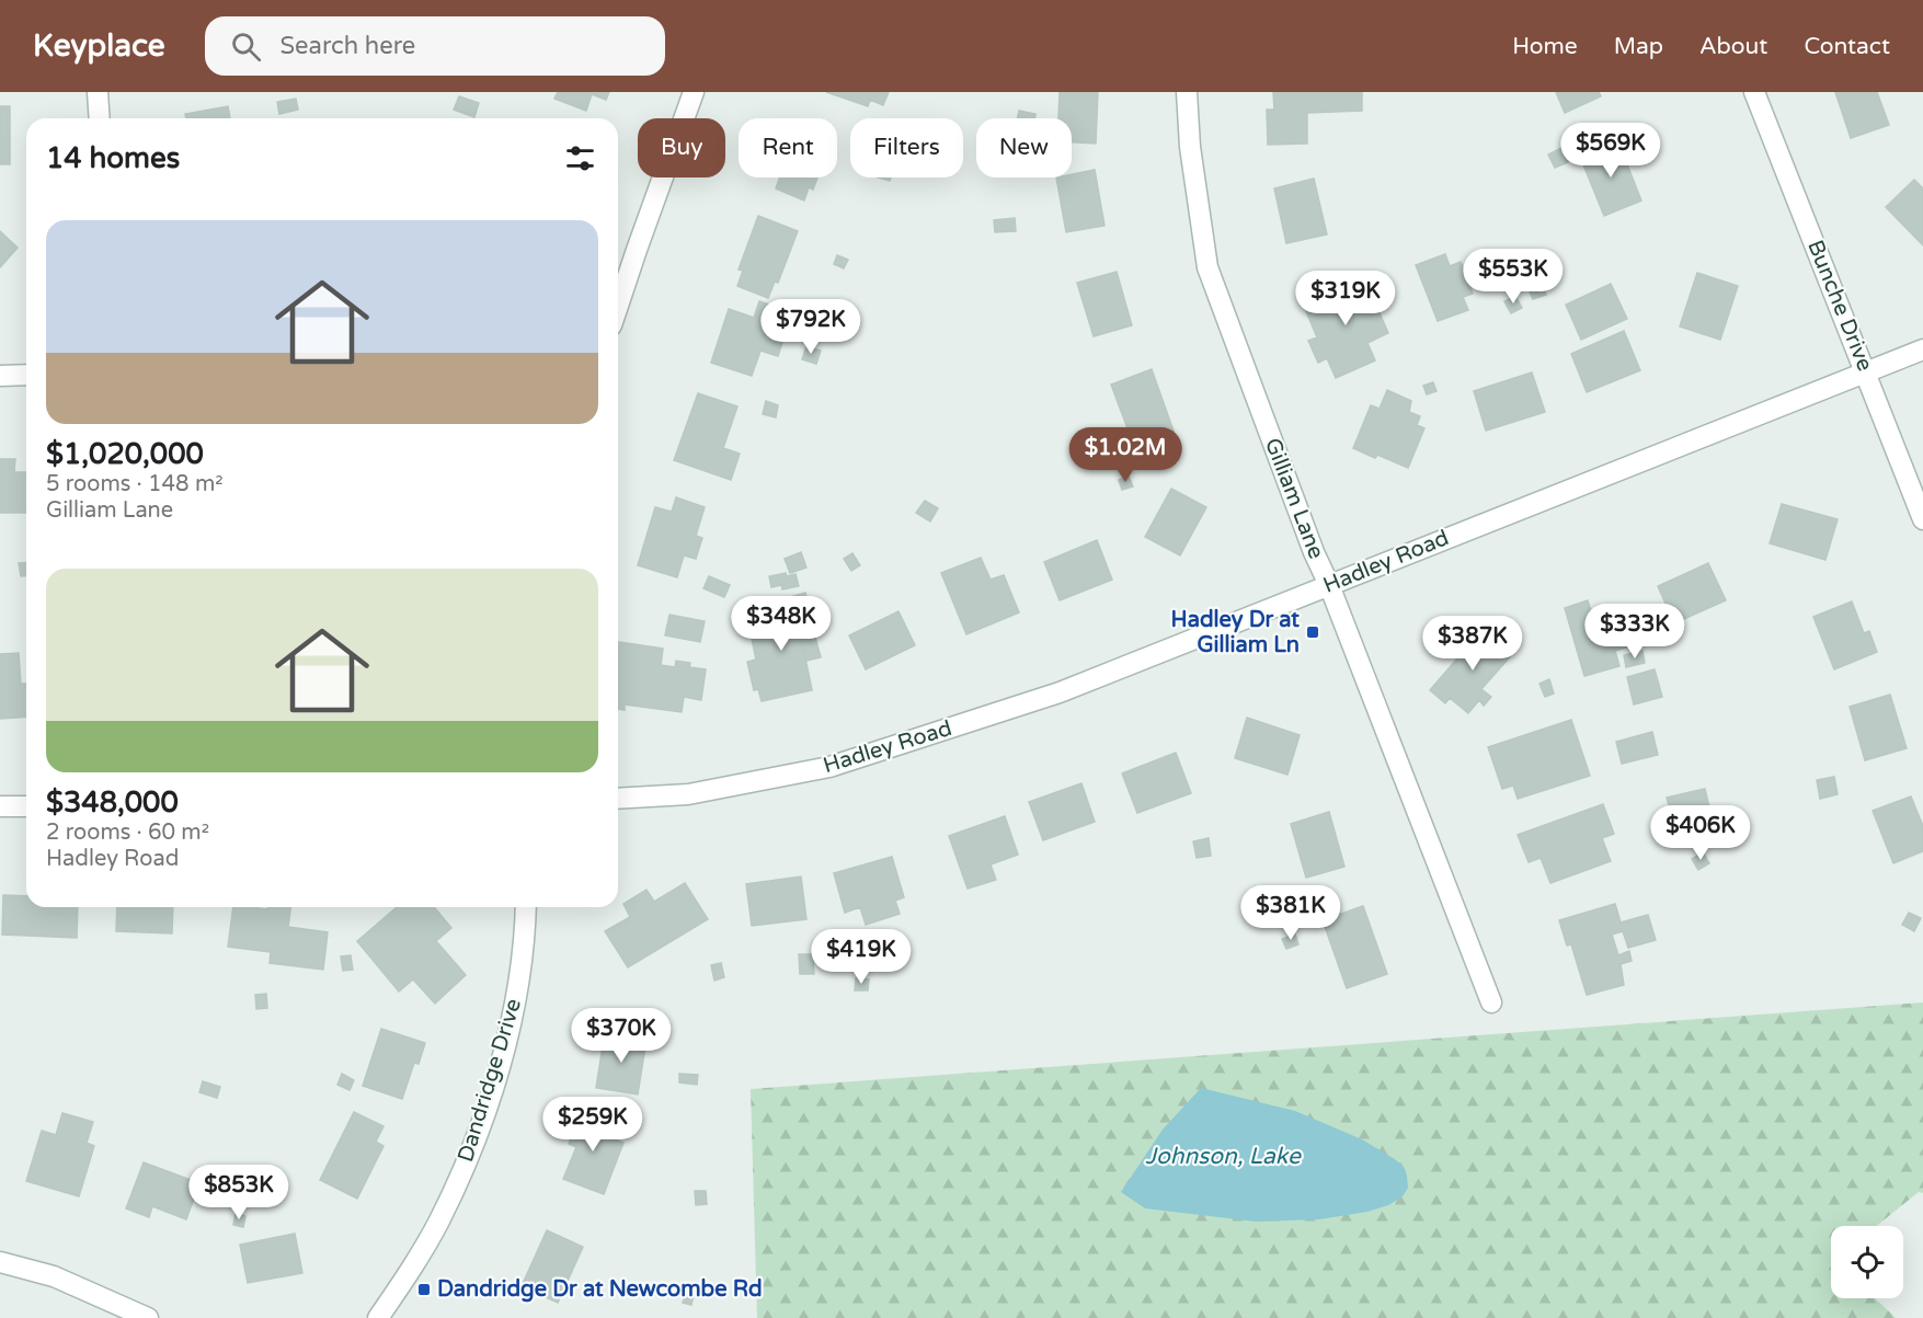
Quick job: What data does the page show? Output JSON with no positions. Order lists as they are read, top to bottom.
{
  "streets": {
    "street": [
      "Bunche Drive",
      "Gilliam Lane",
      "Hadley Road",
      "Dandridge Drive"
    ]
  },
  "crossings": [
    ["Bunche Drive", "Hadley Road"],
    ["Gilliam Lane", "Hadley Road"]
  ],
  "water": ["Johnson, Lake"],
  "places": {
    "transit": ["Hadley Dr at Gilliam Ln", "Dandridge Dr at Newcombe Rd"]
  },
  "page": {
    "header": "Keyplace",
    "search": "Search here",
    "nav": [
      "Home",
      "Map",
      "About",
      "Contact"
    ],
    "chip": [
      "Buy",
      "Rent",
      "Filters",
      "New"
    ],
    "heading": "14 homes",
    "price": [
      "$569K",
      "$553K",
      "$319K",
      "$792K",
      "$1.02M",
      "$348K",
      "$333K",
      "$387K",
      "$406K",
      "$381K",
      "$419K",
      "$370K",
      "$259K",
      "$853K"
    ],
    "list": [
      {
        "name": "$1,020,000",
        "note": "5 rooms · 148 m² · Gilliam Lane"
      },
      {
        "name": "$348,000",
        "note": "2 rooms · 60 m² · Hadley Road"
      }
    ]
  }
}
